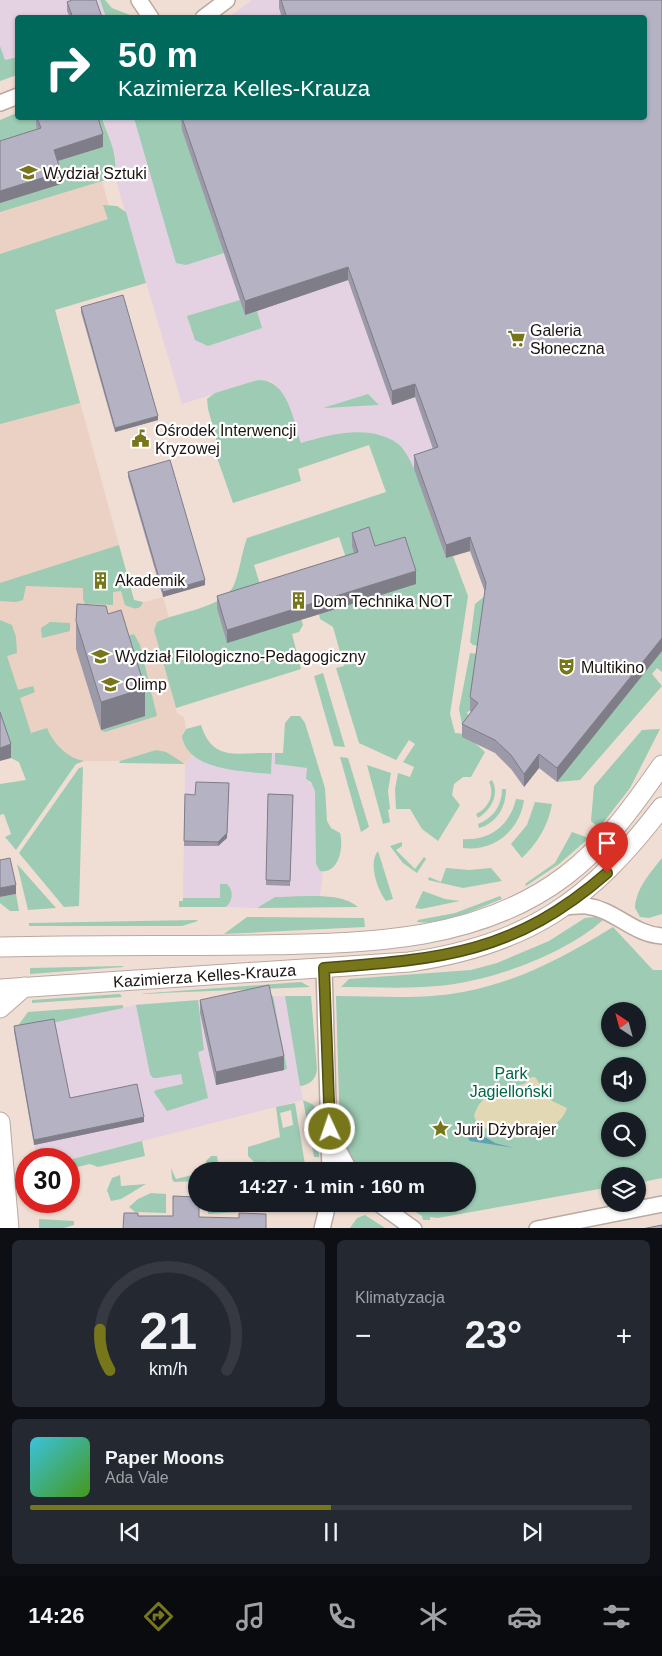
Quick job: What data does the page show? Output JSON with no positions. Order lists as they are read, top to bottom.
{
  "streets": {
    "street": ["Kazimierza Kelles-Krauza"]
  },
  "parks": ["Park Jagielloński"],
  "places": {
    "school or university": ["Wydział Sztuki", "Wydział Filologiczno-Pedagogiczny", "Olimp"],
    "supermarket": ["Galeria Słoneczna"],
    "public building": ["Ośrodek Interwencji Kryzowej"],
    "building": ["Akademik", "Dom Technika NOT"],
    "theatre": ["Multikino"],
    "place": ["Jurij Dżybrajer"]
  },
  "north": "top left",
  "page": {
    "turn": ["50 m", "Kazimierza Kelles-Krauza"],
    "limit": "30",
    "trip": "14:27 · 1 min · 160 m",
    "tile": "Klimatyzacja",
    "heat": ["−", "23°", "+"],
    "song": ["Paper Moons", "Ada Vale"],
    "tabs": "14:26",
    "gauge": ["21", "km/h"]
  }
}
